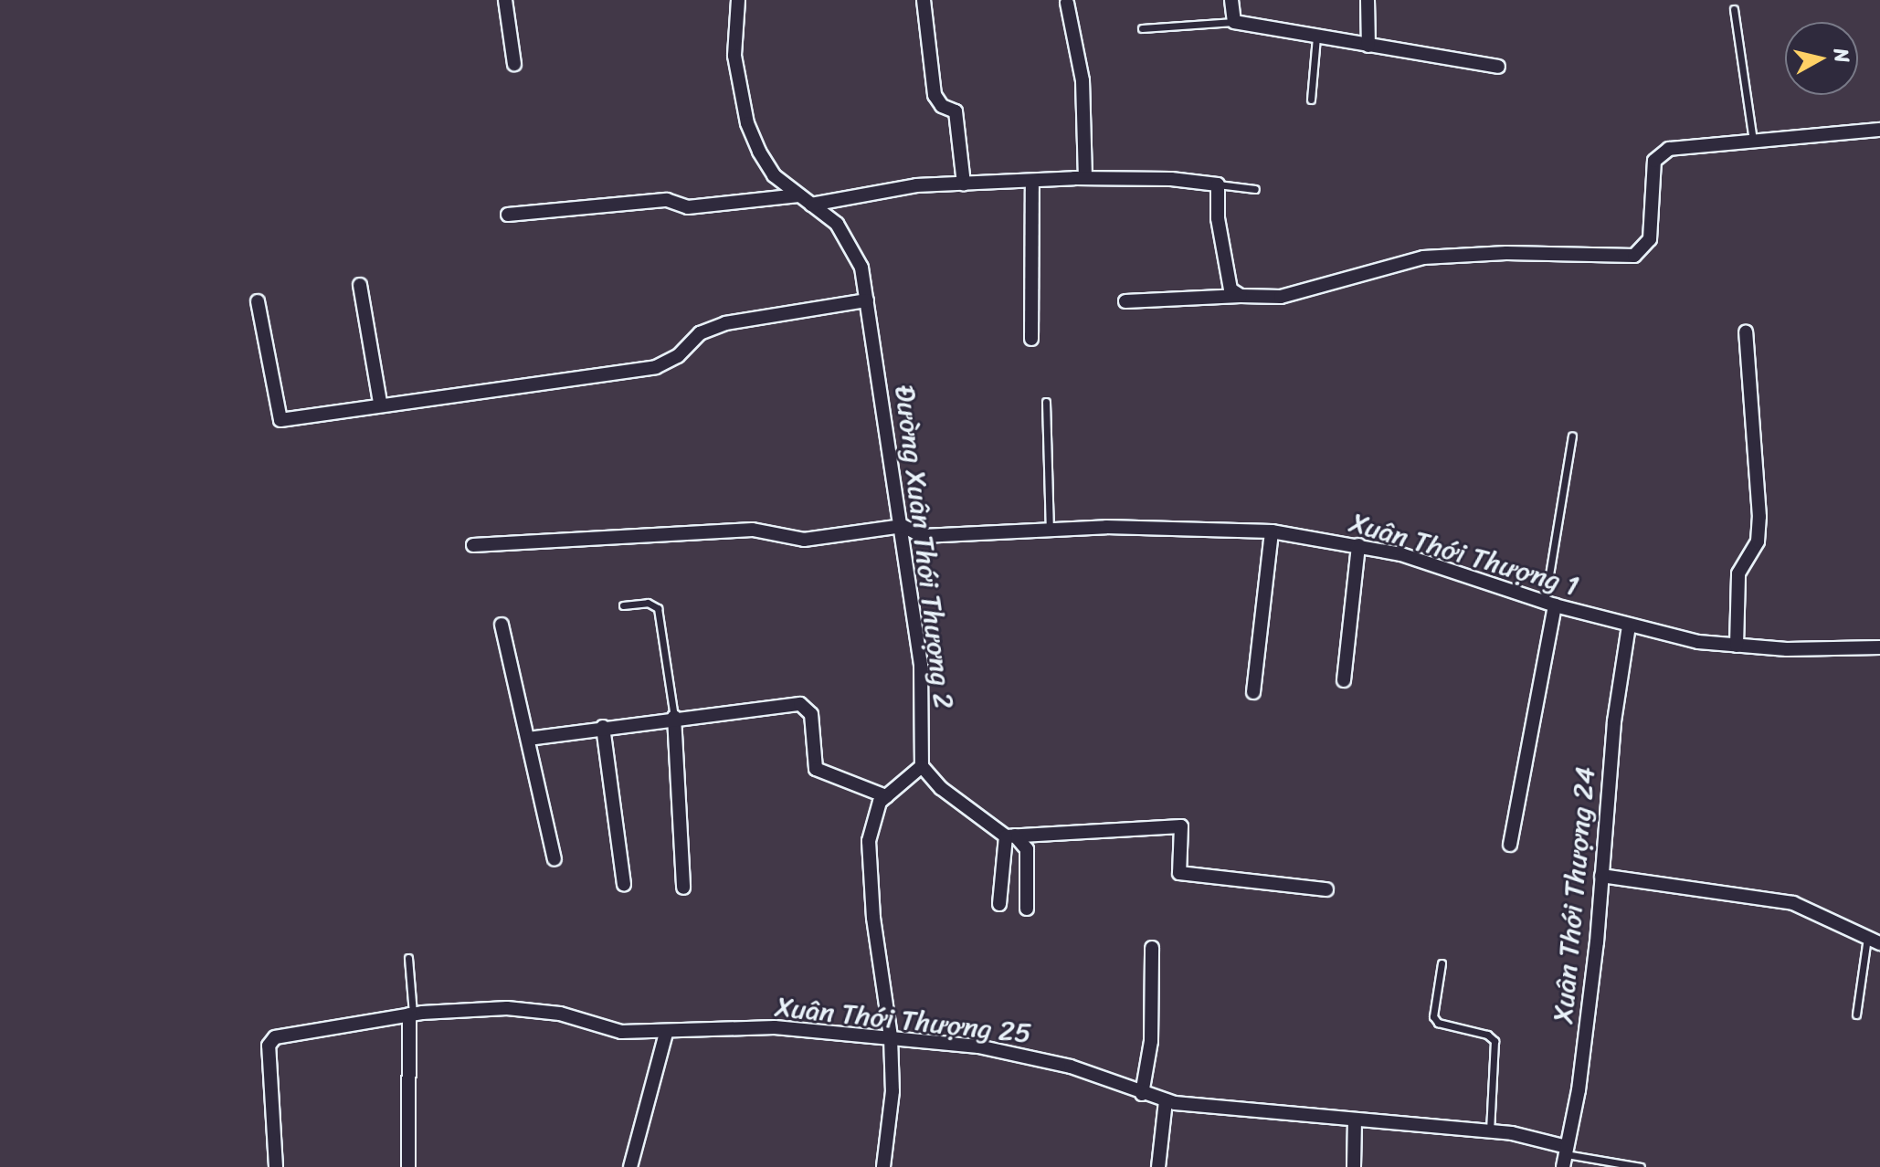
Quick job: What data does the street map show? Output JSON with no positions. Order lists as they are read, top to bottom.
{
  "streets": {
    "street": [
      "Đường Xuân Thới Thượng 2",
      "Xuân Thới Thượng 1",
      "Xuân Thới Thượng 24",
      "Xuân Thới Thượng 25"
    ]
  },
  "crossings": [
    ["Đường Xuân Thới Thượng 2", "Xuân Thới Thượng 1"],
    ["Xuân Thới Thượng 1", "Xuân Thới Thượng 24"],
    ["Xuân Thới Thượng 24", "Xuân Thới Thượng 25"]
  ],
  "north": "right"
}
